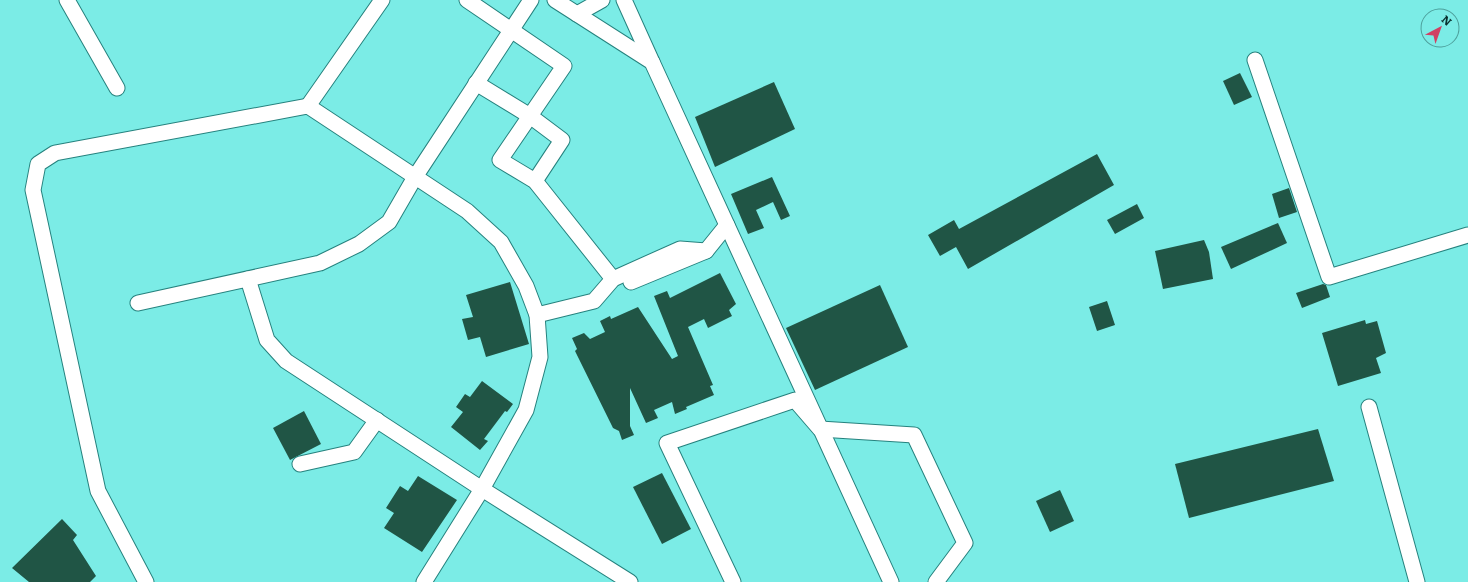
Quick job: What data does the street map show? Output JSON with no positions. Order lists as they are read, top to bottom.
{
  "north": "top right"
}
